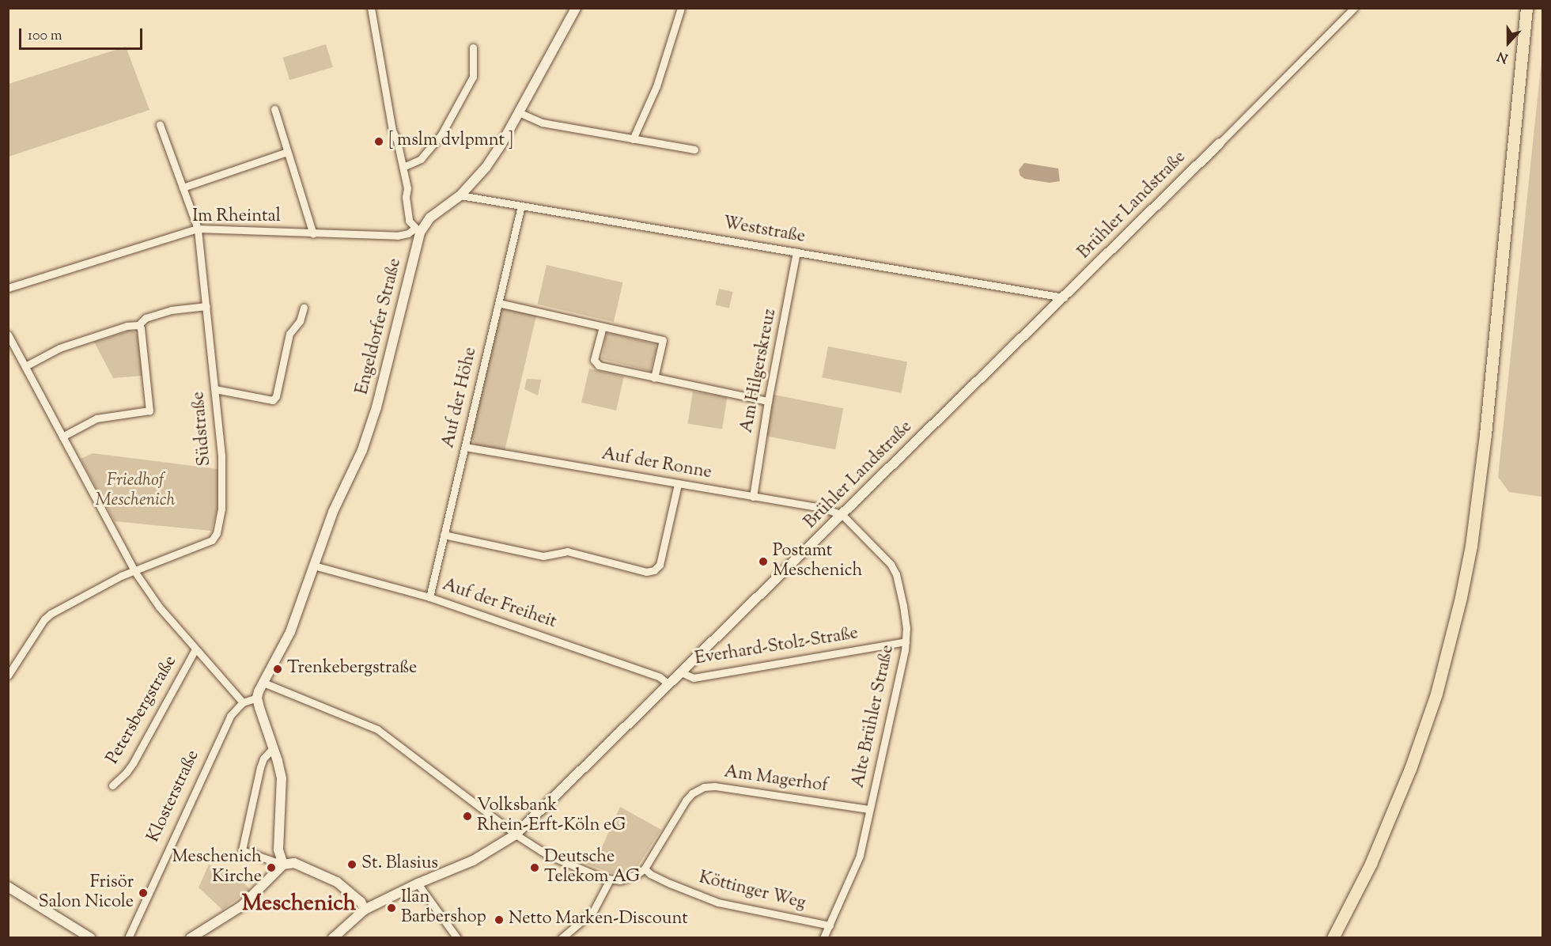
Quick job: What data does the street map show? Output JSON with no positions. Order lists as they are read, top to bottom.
{
  "streets": {
    "street": [
      "Brühler Landstraße",
      "Im Rheintal",
      "Weststraße",
      "Engeldorfer Straße",
      "Am Hilgerskreuz",
      "Auf der Höhe",
      "Südstraße",
      "Auf der Ronne",
      "Auf der Freiheit",
      "Everhard-Stolz-Straße",
      "Petersbergstraße",
      "Alte Brühler Straße",
      "Am Magerhof",
      "Klosterstraße",
      "Köttinger Weg"
    ]
  },
  "crossings": [
    ["Brühler Landstraße", "Weststraße"],
    ["Brühler Landstraße", "Auf der Ronne"],
    ["Brühler Landstraße", "Auf der Freiheit"],
    ["Brühler Landstraße", "Everhard-Stolz-Straße"],
    ["Brühler Landstraße", "Alte Brühler Straße"],
    ["Im Rheintal", "Engeldorfer Straße"],
    ["Im Rheintal", "Südstraße"],
    ["Weststraße", "Engeldorfer Straße"],
    ["Weststraße", "Am Hilgerskreuz"],
    ["Weststraße", "Auf der Höhe"],
    ["Engeldorfer Straße", "Auf der Freiheit"],
    ["Am Hilgerskreuz", "Auf der Ronne"],
    ["Auf der Höhe", "Auf der Ronne"],
    ["Auf der Höhe", "Auf der Freiheit"],
    ["Auf der Ronne", "Alte Brühler Straße"],
    ["Everhard-Stolz-Straße", "Alte Brühler Straße"],
    ["Alte Brühler Straße", "Am Magerhof"],
    ["Alte Brühler Straße", "Köttinger Weg"],
    ["Am Magerhof", "Köttinger Weg"]
  ],
  "districts": ["Meschenich"],
  "parks": ["Friedhof Meschenich"],
  "places": [
    "[ mslm dvlpmnt ]",
    "Postamt Meschenich",
    "Trenkebergstraße",
    "Volksbank Rhein-Erft-Köln eG",
    "St. Blasius",
    "Meschenich Kirche",
    "Deutsche Telekom AG",
    "Frisör Salon Nicole",
    "Ilan Barbershop",
    "Netto Marken-Discount"
  ],
  "scale_bar": "100 m",
  "north": "bottom"
}
